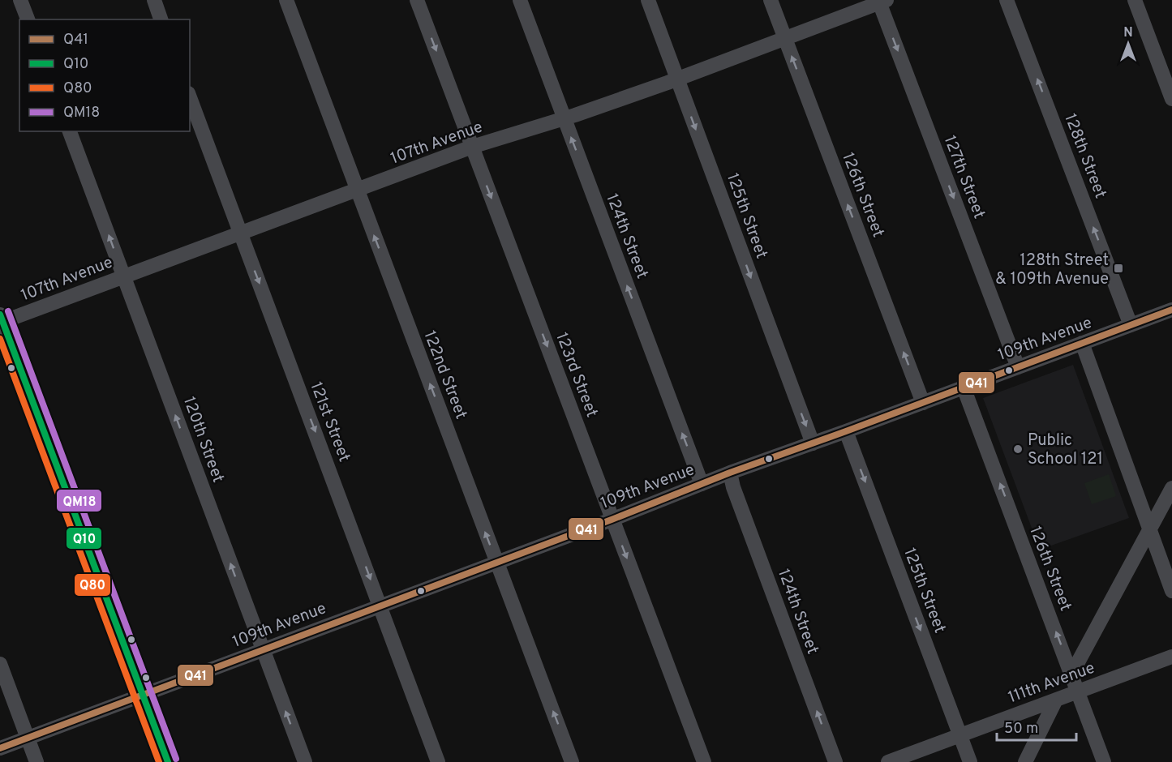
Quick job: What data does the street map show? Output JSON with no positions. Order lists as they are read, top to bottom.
{
  "streets": {
    "street": [
      "107th Avenue",
      "128th Street",
      "127th Street",
      "126th Street",
      "125th Street",
      "124th Street",
      "109th Avenue",
      "122nd Street",
      "123rd Street",
      "121st Street",
      "120th Street",
      "111th Avenue"
    ]
  },
  "crossings": [
    ["107th Avenue", "127th Street"],
    ["107th Avenue", "126th Street"],
    ["107th Avenue", "125th Street"],
    ["107th Avenue", "124th Street"],
    ["107th Avenue", "122nd Street"],
    ["107th Avenue", "123rd Street"],
    ["107th Avenue", "121st Street"],
    ["107th Avenue", "120th Street"],
    ["128th Street", "109th Avenue"],
    ["127th Street", "109th Avenue"],
    ["126th Street", "109th Avenue"],
    ["126th Street", "111th Avenue"],
    ["125th Street", "109th Avenue"],
    ["125th Street", "111th Avenue"],
    ["124th Street", "109th Avenue"],
    ["109th Avenue", "122nd Street"],
    ["109th Avenue", "123rd Street"],
    ["109th Avenue", "121st Street"],
    ["109th Avenue", "120th Street"]
  ],
  "one_way": [
    "127th Street",
    "125th Street",
    "124th Street",
    "122nd Street",
    "123rd Street",
    "121st Street"
  ],
  "places": {
    "transit": ["128th Street & 109th Avenue"],
    "other": ["Public School 121"]
  },
  "lines": [
    "transit line Q41",
    "transit line QM18",
    "transit line Q10",
    "transit line Q80"
  ],
  "legend": [
    "Q41",
    "Q10",
    "Q80",
    "QM18"
  ],
  "scale_bar": "50 m",
  "north": "top"
}
